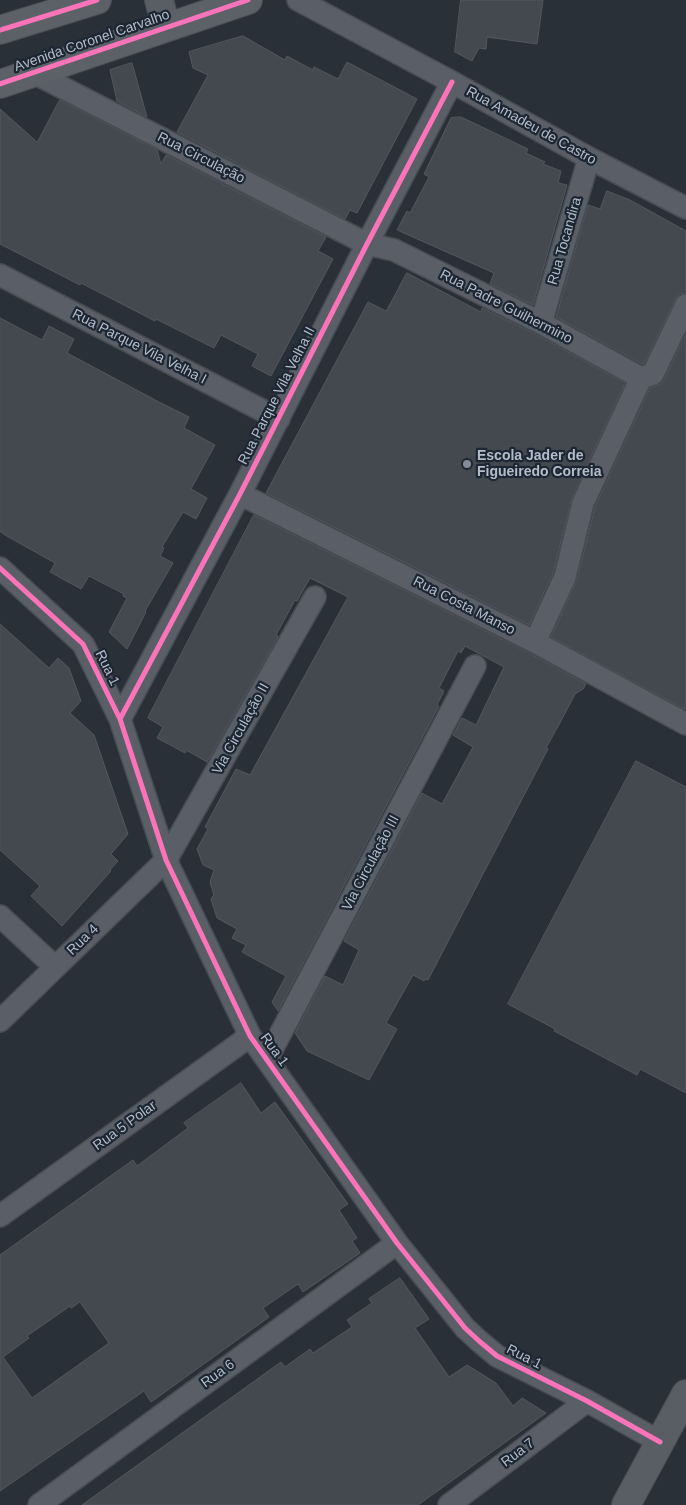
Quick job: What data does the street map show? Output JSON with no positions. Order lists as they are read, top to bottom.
{
  "streets": {
    "main road": ["Avenida Coronel Carvalho"],
    "street": [
      "Rua Amadeu de Castro",
      "Rua Circulação",
      "Rua Tocandira",
      "Rua Padre Guilhermino",
      "Rua Parque Vila Velha I",
      "Rua Parque Vila Velha II",
      "Rua Costa Manso",
      "Rua 1",
      "Via Circulação II",
      "Via Circulação III",
      "Rua 4",
      "Rua 5 Polar",
      "Rua 6",
      "Rua 7"
    ]
  },
  "crossings": [
    ["Avenida Coronel Carvalho", "Rua Circulação"],
    ["Rua Amadeu de Castro", "Rua Tocandira"],
    ["Rua Amadeu de Castro", "Rua Parque Vila Velha II"],
    ["Rua Circulação", "Rua Padre Guilhermino"],
    ["Rua Circulação", "Rua Parque Vila Velha II"],
    ["Rua Tocandira", "Rua Padre Guilhermino"],
    ["Rua Padre Guilhermino", "Rua Parque Vila Velha II"],
    ["Rua Parque Vila Velha I", "Rua Parque Vila Velha II"],
    ["Rua Parque Vila Velha II", "Rua Costa Manso"],
    ["Rua Parque Vila Velha II", "Rua 1"],
    ["Rua 1", "Via Circulação II"],
    ["Rua 1", "Via Circulação III"],
    ["Rua 1", "Rua 4"],
    ["Rua 1", "Rua 5 Polar"],
    ["Rua 1", "Rua 6"],
    ["Rua 1", "Rua 7"],
    ["Via Circulação II", "Rua 4"]
  ],
  "places": ["Escola Jader de Figueiredo Correia"]
}
